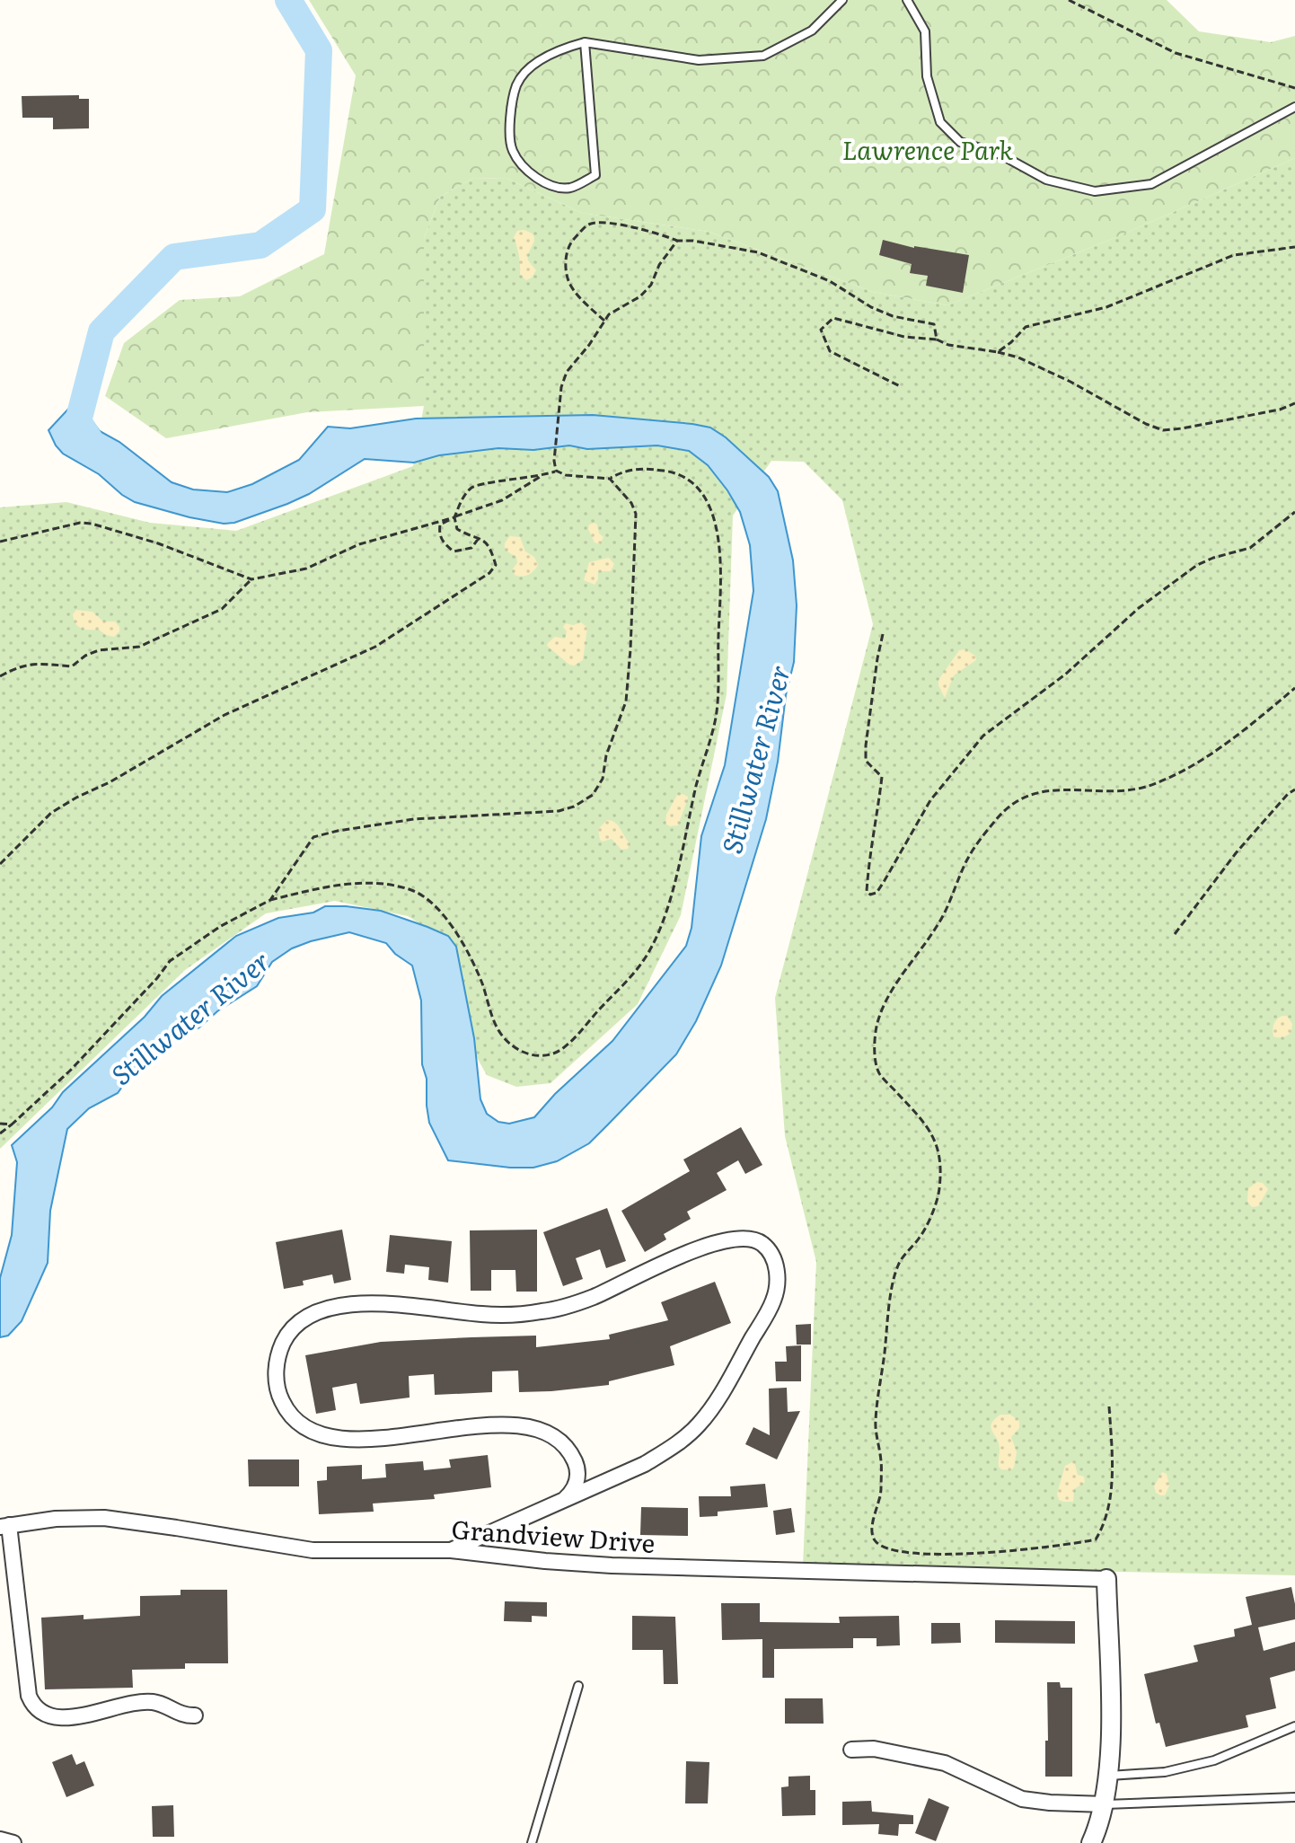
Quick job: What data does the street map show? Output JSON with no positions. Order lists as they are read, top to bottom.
{
  "streets": {
    "street": ["Grandview Drive"]
  },
  "water": ["Stillwater River"],
  "parks": ["Lawrence Park"]
}
